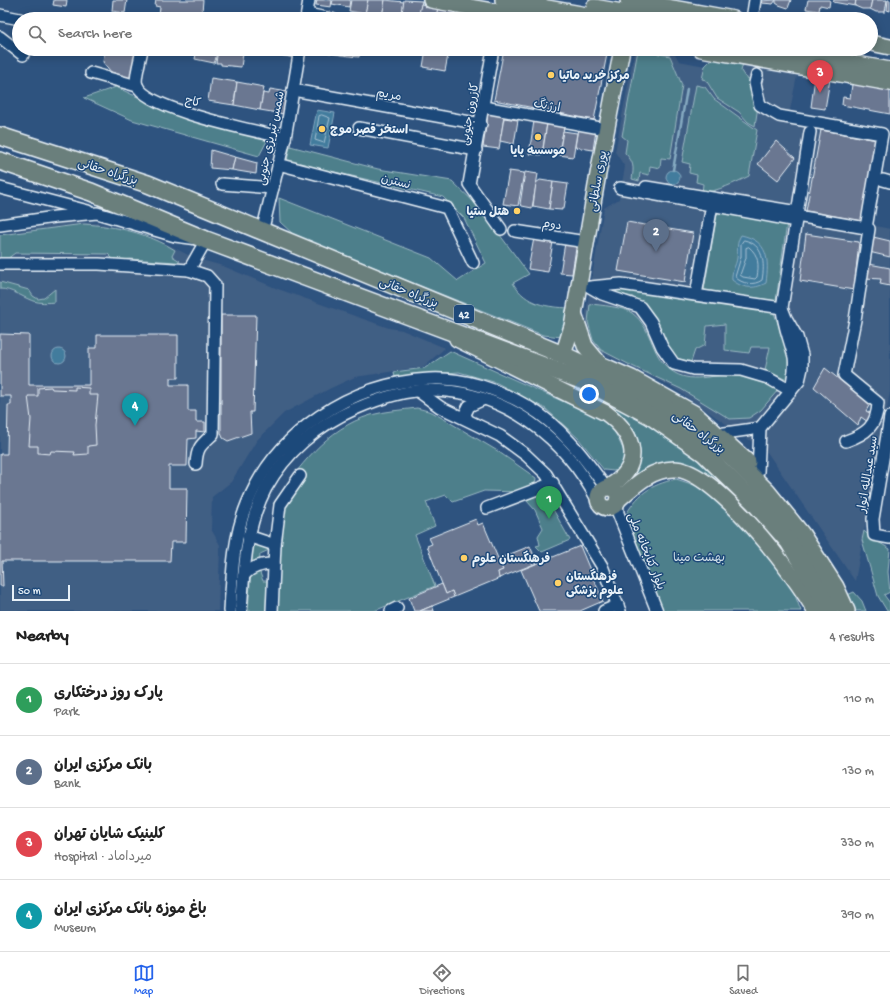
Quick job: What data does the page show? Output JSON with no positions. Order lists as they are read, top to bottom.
{
  "streets": {
    "highway": ["بزرگراه حقانی", "42"],
    "main road": ["پوری سلطانی"],
    "street": [
      "مریم",
      "کاج",
      "ارژنگ",
      "کازرون جنوبی",
      "شمس تبریزی جنوبی",
      "نسترن",
      "دوم",
      "سید عبدالله انوار",
      "بلوار کتابخانه ملی"
    ]
  },
  "crossings": [
    ["مریم", "کازرون جنوبی"],
    ["مریم", "شمس تبریزی جنوبی"],
    ["کاج", "شمس تبریزی جنوبی"],
    ["ارژنگ", "کازرون جنوبی"],
    ["ارژنگ", "پوری سلطانی"],
    ["شمس تبریزی جنوبی", "بزرگراه حقانی"],
    ["شمس تبریزی جنوبی", "نسترن"],
    ["بزرگراه حقانی", "پوری سلطانی"],
    ["پوری سلطانی", "دوم"]
  ],
  "parks": ["بهشت مينا"],
  "places": [
    "مرکز خرید ماتیا",
    "استخر قصر موج",
    "موسسه پایا",
    "هتل ستیا",
    "فرهنگستان علوم",
    "فرهنگستان علوم پزشکی"
  ],
  "scale_bar": "50 m",
  "page": {
    "search": "Search here",
    "pins": [
      "3",
      "2",
      "4",
      "1"
    ],
    "scale": "50 m",
    "heading": ["Nearby", "4 results"],
    "list": [
      {
        "mark": "1",
        "name": "پارک روز درختکاری",
        "note": "Park",
        "value": "110 m"
      },
      {
        "mark": "2",
        "name": "بانک مرکزی ایران",
        "note": "Bank",
        "value": "130 m"
      },
      {
        "mark": "3",
        "name": "کلینیک شایان تهران",
        "note": "Hospital · میرداماد",
        "value": "330 m"
      },
      {
        "mark": "4",
        "name": "باغ موزه بانک مرکزی ایران",
        "note": "Museum",
        "value": "390 m"
      }
    ],
    "nav": ["Map", "Directions", "Saved"]
  }
}
